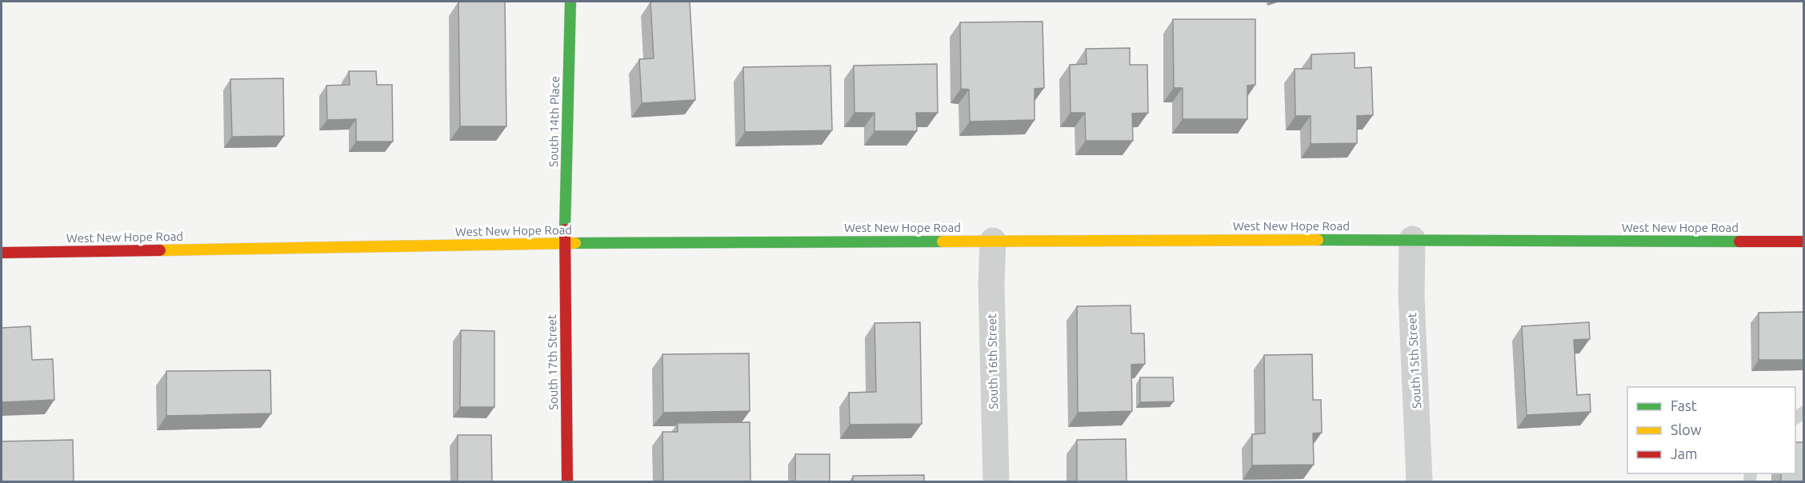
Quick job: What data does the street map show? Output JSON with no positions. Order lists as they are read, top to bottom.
{
  "streets": {
    "main road": ["South 14th Place", "West New Hope Road", "South 17th Street"],
    "street": ["South 15th Street", "South 16th Street"]
  },
  "crossings": [
    ["South 14th Place", "West New Hope Road"],
    ["South 14th Place", "South 17th Street"],
    ["West New Hope Road", "South 15th Street"],
    ["West New Hope Road", "South 16th Street"],
    ["West New Hope Road", "South 17th Street"]
  ],
  "legend": ["Fast", "Slow", "Jam"]
}
